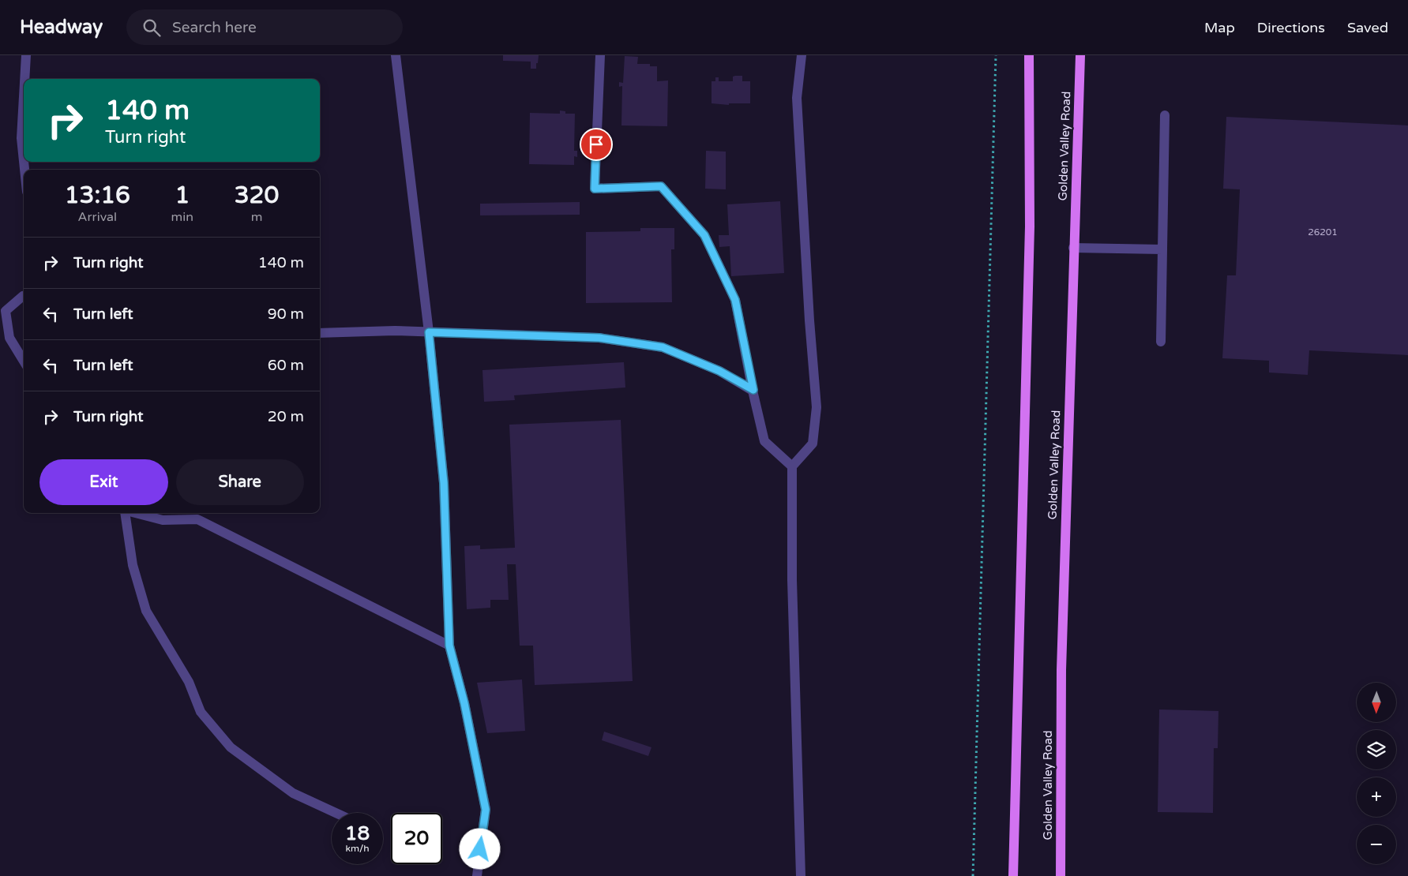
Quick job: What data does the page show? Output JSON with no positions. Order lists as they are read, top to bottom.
{
  "streets": {
    "main road": ["Golden Valley Road"]
  },
  "house_numbers": ["26201"],
  "north": "bottom",
  "page": {
    "header": "Headway",
    "search": "Search here",
    "nav": ["Map", "Directions", "Saved"],
    "turn": ["140 m", "Turn right"],
    "eta": [
      "13:16",
      "Arrival",
      "1",
      "min",
      "320",
      "m"
    ],
    "list": [
      {
        "name": "Turn right",
        "value": "140 m"
      },
      {
        "name": "Turn left",
        "value": "90 m"
      },
      {
        "name": "Turn left",
        "value": "60 m"
      },
      {
        "name": "Turn right",
        "value": "20 m"
      }
    ],
    "buttons": ["Exit", "Share"],
    "map_buttons": ["+", "−"],
    "speed": "18 km/h",
    "limit": "20"
  }
}
